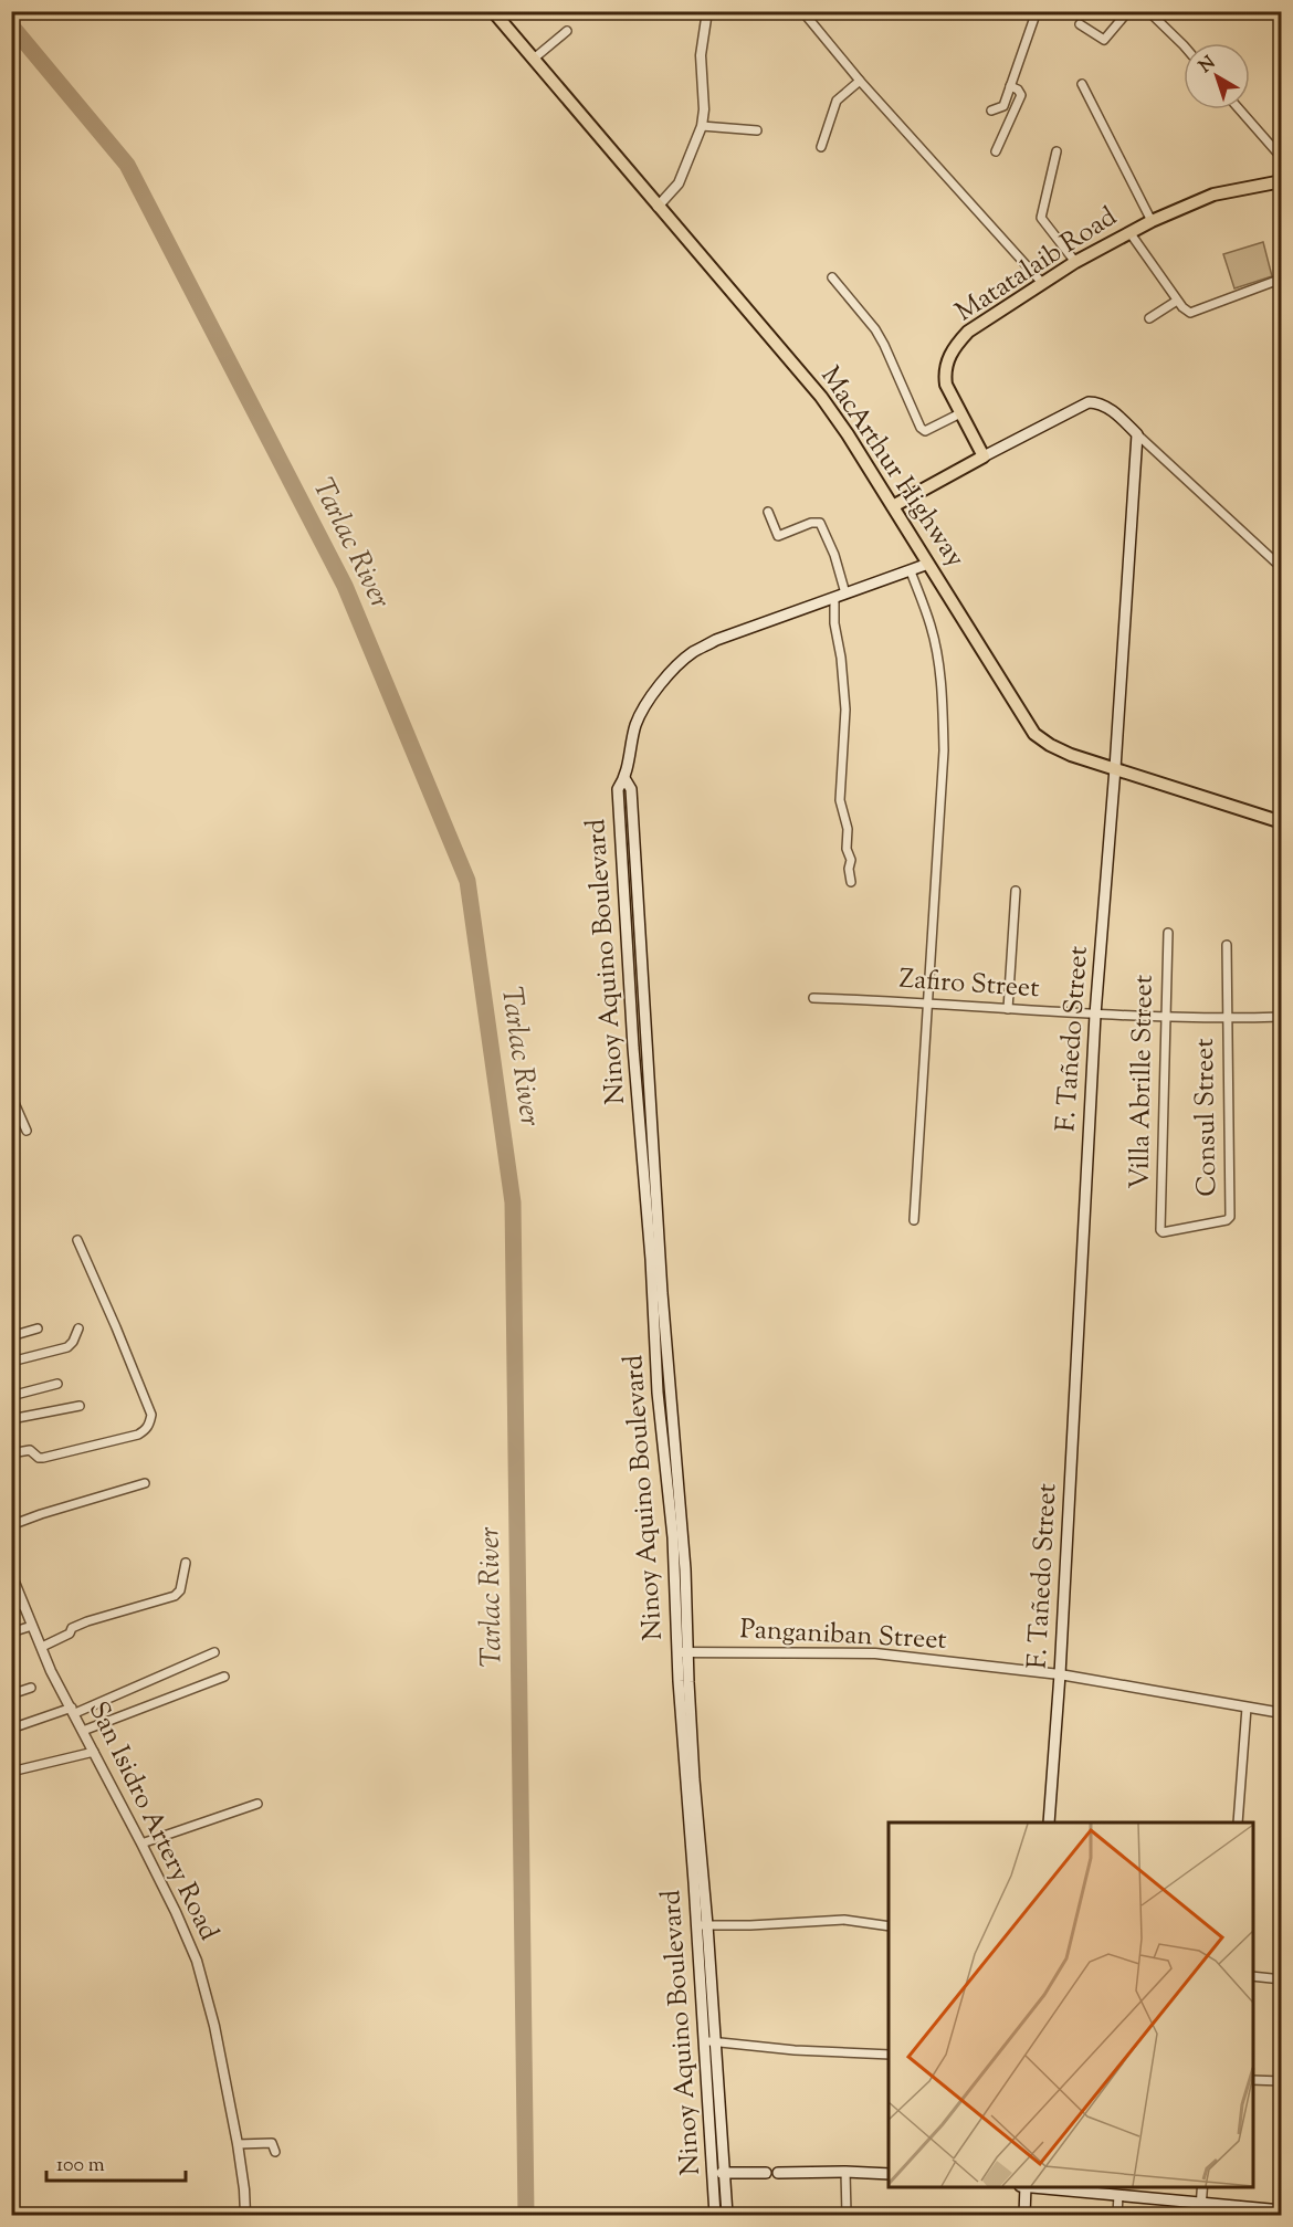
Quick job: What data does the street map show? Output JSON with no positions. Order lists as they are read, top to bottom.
{
  "streets": {
    "main road": [
      "Matatalaib Road",
      "MacArthur Highway",
      "Ninoy Aquino Boulevard",
      "F. Tañedo Street"
    ],
    "street": [
      "Zafiro Street",
      "Villa Abrille Street",
      "Consul Street",
      "Panganiban Street",
      "San Isidro Artery Road"
    ]
  },
  "crossings": [
    ["MacArthur Highway", "Ninoy Aquino Boulevard"],
    ["MacArthur Highway", "F. Tañedo Street"],
    ["Ninoy Aquino Boulevard", "Panganiban Street"],
    ["Zafiro Street", "F. Tañedo Street"],
    ["Zafiro Street", "Villa Abrille Street"],
    ["Zafiro Street", "Consul Street"],
    ["F. Tañedo Street", "Panganiban Street"],
    ["Villa Abrille Street", "Consul Street"]
  ],
  "water": ["Tarlac River"],
  "scale_bar": "100 m",
  "north": "top left"
}
